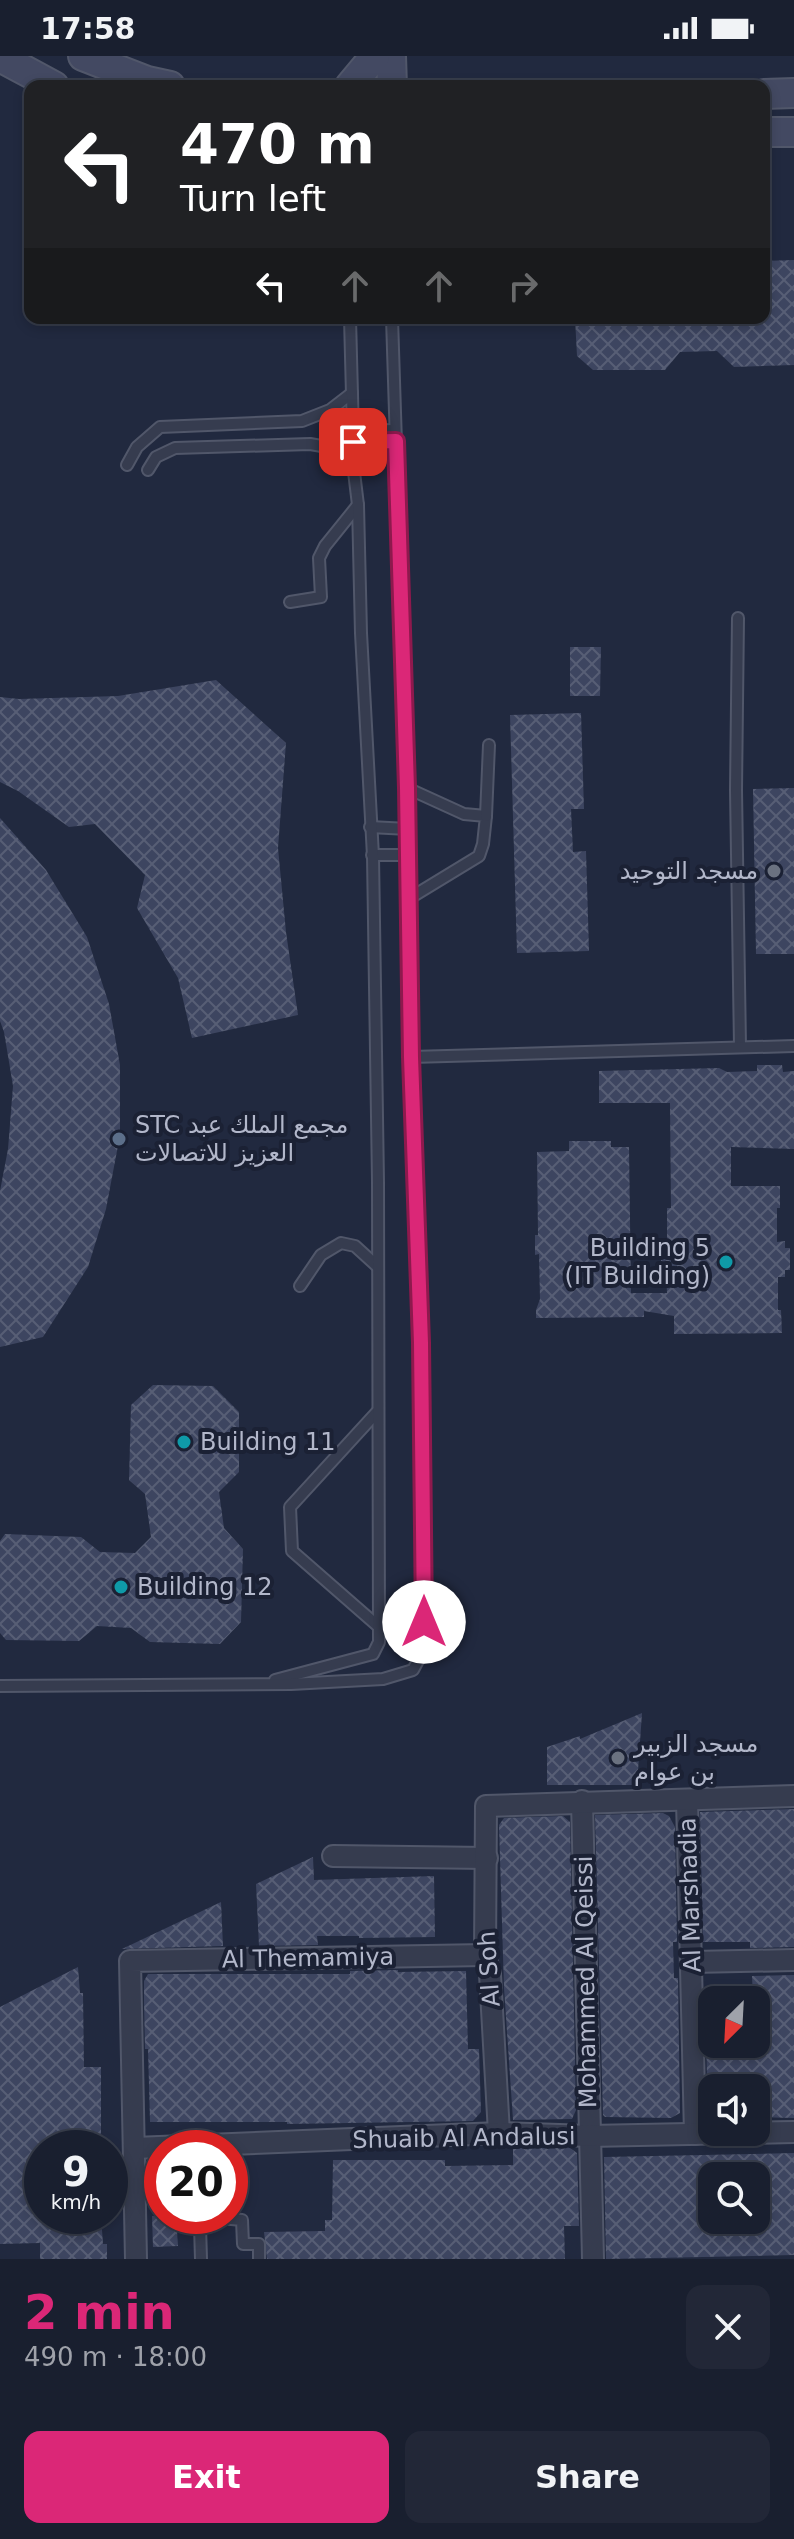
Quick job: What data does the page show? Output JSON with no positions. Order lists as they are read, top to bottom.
{
  "streets": {
    "street": [
      "Al Marshadia",
      "Al Themamiya",
      "Al Soh",
      "Mohammed Al Qeissi",
      "Shuaib Al Andalusi"
    ]
  },
  "crossings": [
    ["Al Marshadia", "Shuaib Al Andalusi"],
    ["Al Themamiya", "Al Soh"],
    ["Al Themamiya", "Shuaib Al Andalusi"],
    ["Al Soh", "Mohammed Al Qeissi"],
    ["Al Soh", "Shuaib Al Andalusi"],
    ["Mohammed Al Qeissi", "Shuaib Al Andalusi"]
  ],
  "places": [
    "مسجد التوحيد",
    "STC مجمع الملك عبد العزيز للاتصالات",
    "Building 5 (IT Building)",
    "Building 11",
    "Building 12",
    "مسجد الزبير بن عوام"
  ],
  "north": "bottom left",
  "page": {
    "status": "17:58",
    "turn": ["470 m", "Turn left"],
    "speed": "9 km/h",
    "limit": "20",
    "heading": ["2 min", "490 m · 18:00"],
    "buttons": ["Exit", "Share"]
  }
}
